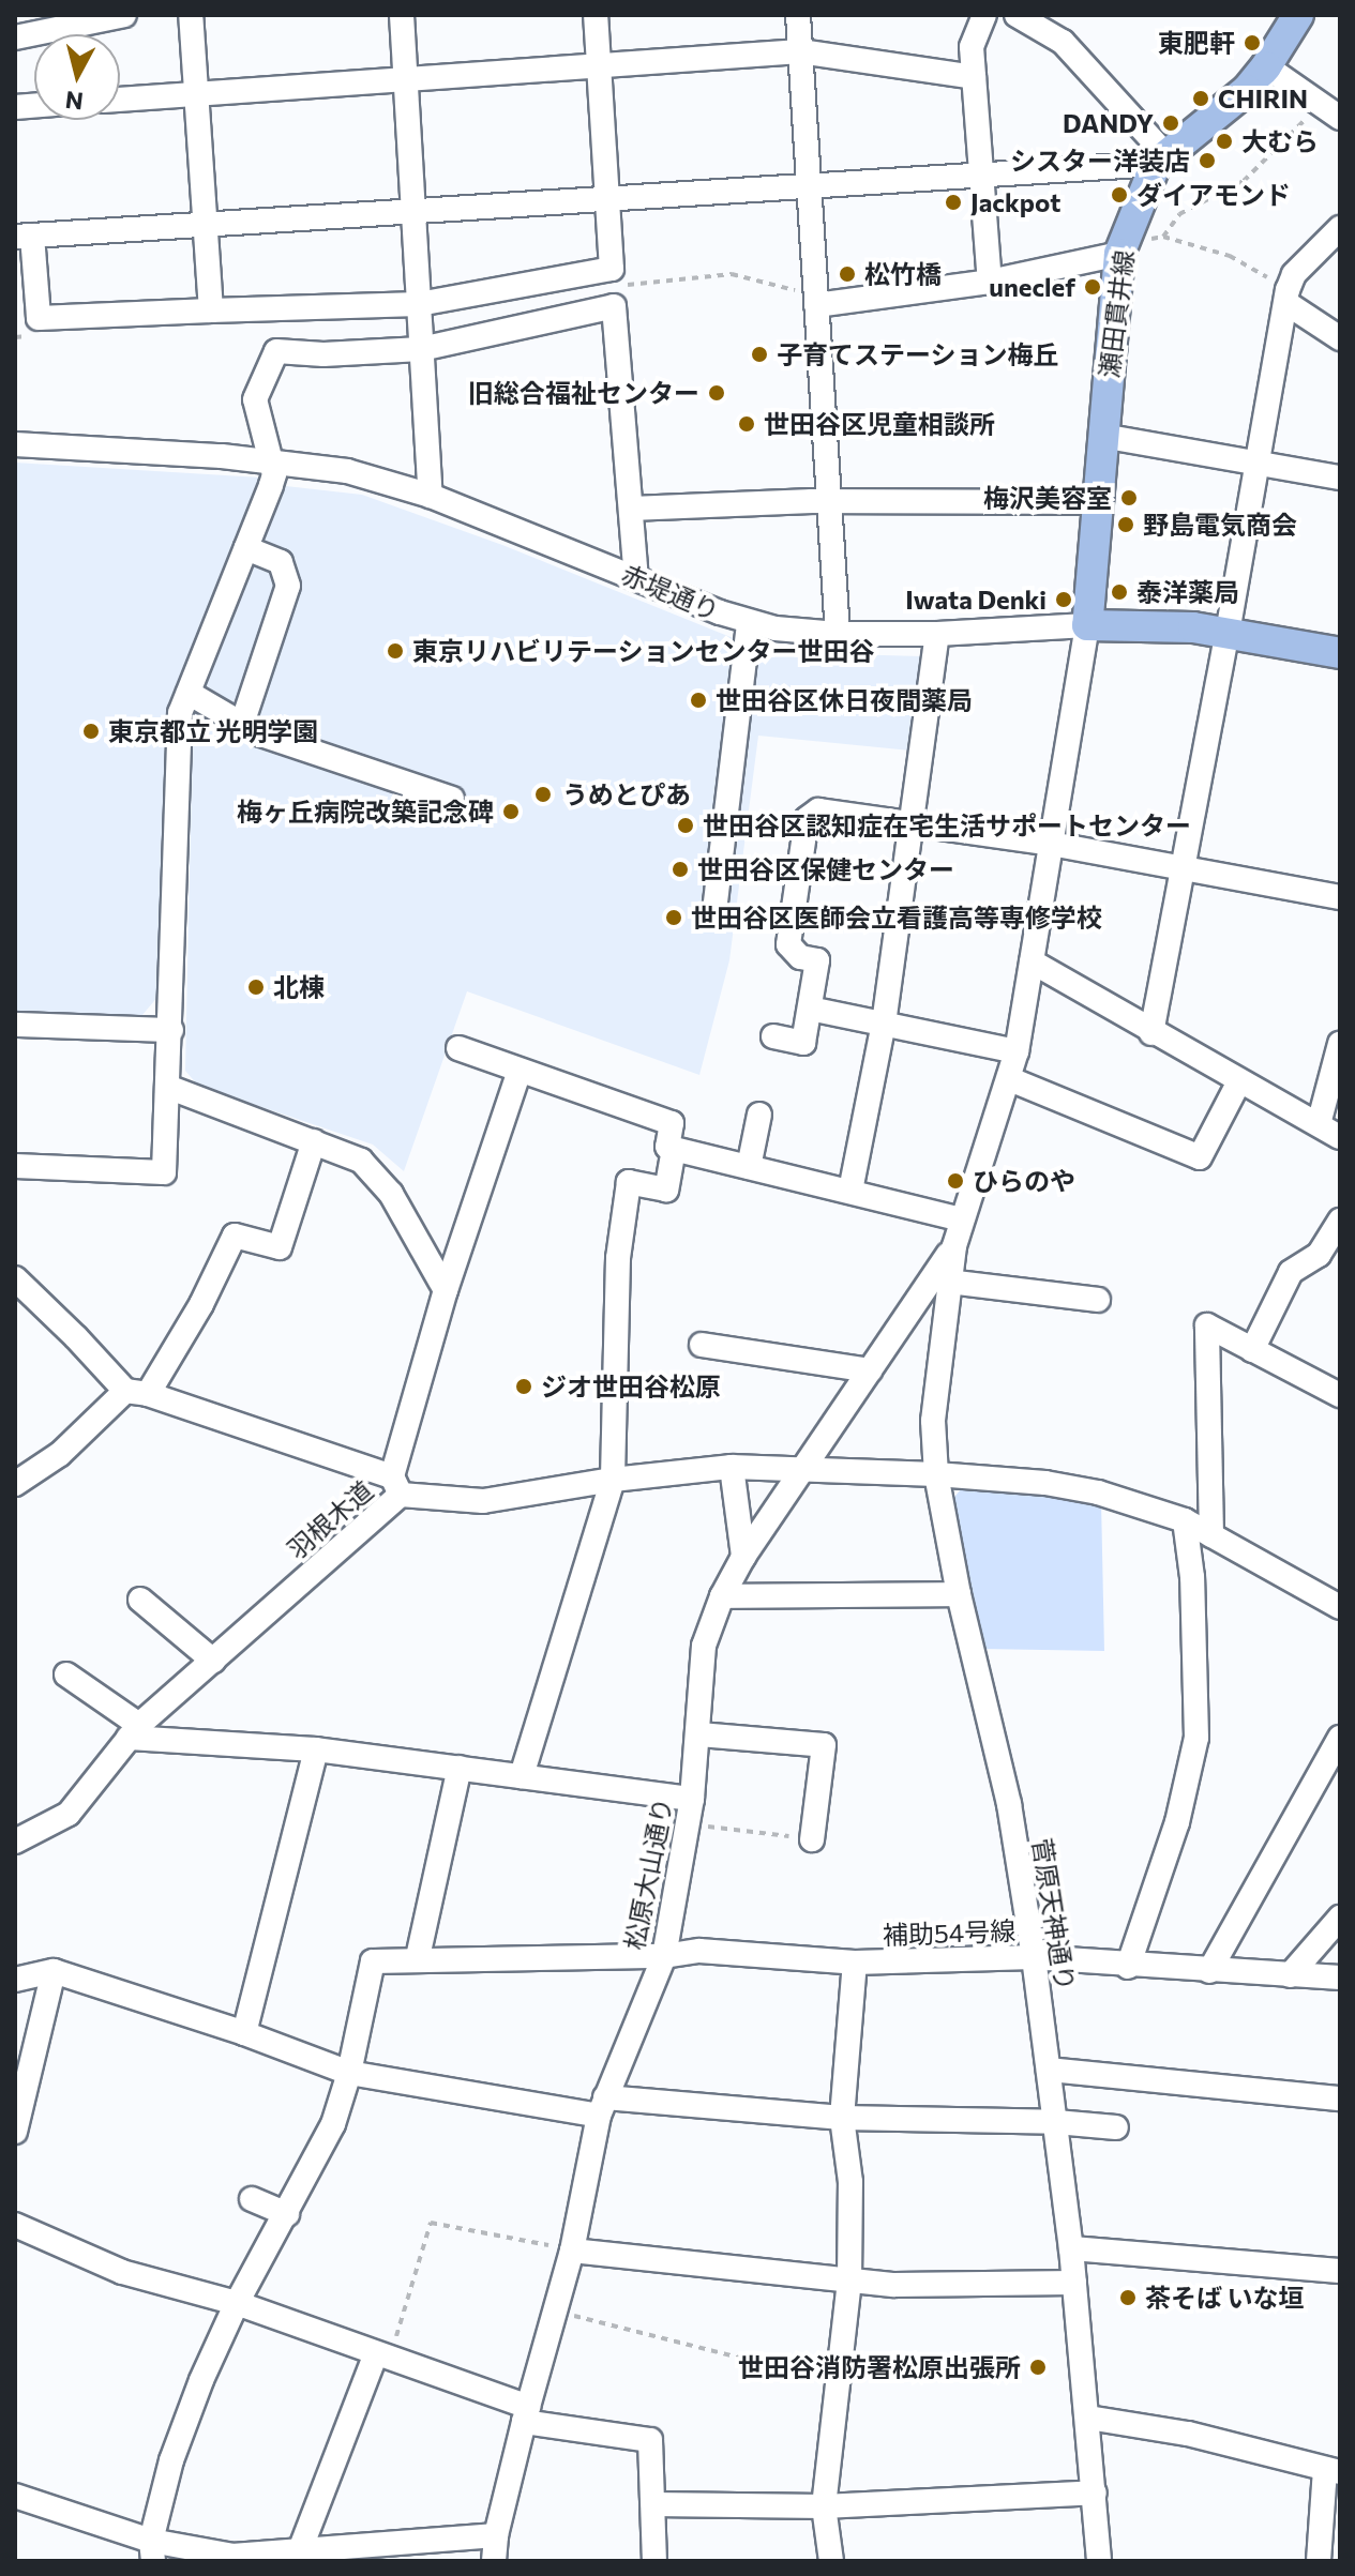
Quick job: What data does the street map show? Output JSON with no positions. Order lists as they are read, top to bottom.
{
  "streets": {
    "main road": ["瀬田貫井線", "赤堤通り"],
    "street": [
      "羽根木道",
      "松原大山通り",
      "菅原天神通り",
      "補助54号線"
    ]
  },
  "crossings": [
    ["瀬田貫井線", "赤堤通り"],
    ["瀬田貫井線", "菅原天神通り"],
    ["赤堤通り", "菅原天神通り"],
    ["羽根木道", "松原大山通り"],
    ["羽根木道", "菅原天神通り"],
    ["松原大山通り", "菅原天神通り"],
    ["松原大山通り", "補助54号線"],
    ["菅原天神通り", "補助54号線"]
  ],
  "places": [
    "東肥軒",
    "CHIRIN",
    "DANDY",
    "大むら",
    "シスター洋装店",
    "ダイアモンド",
    "Jackpot",
    "松竹橋",
    "uneclef",
    "子育てステーション梅丘",
    "旧総合福祉センター",
    "世田谷区児童相談所",
    "梅沢美容室",
    "野島電気商会",
    "泰洋薬局",
    "Iwata Denki",
    "東京リハビリテーションセンター世田谷",
    "世田谷区休日夜間薬局",
    "東京都立 光明学園",
    "うめとぴあ",
    "梅ヶ丘病院改築記念碑",
    "世田谷区認知症在宅生活サポートセンター",
    "世田谷区保健センター",
    "世田谷区医師会立看護高等専修学校",
    "北棟",
    "ひらのや",
    "ジオ世田谷松原",
    "茶そば いな垣",
    "世田谷消防署松原出張所"
  ],
  "north": "bottom"
}
